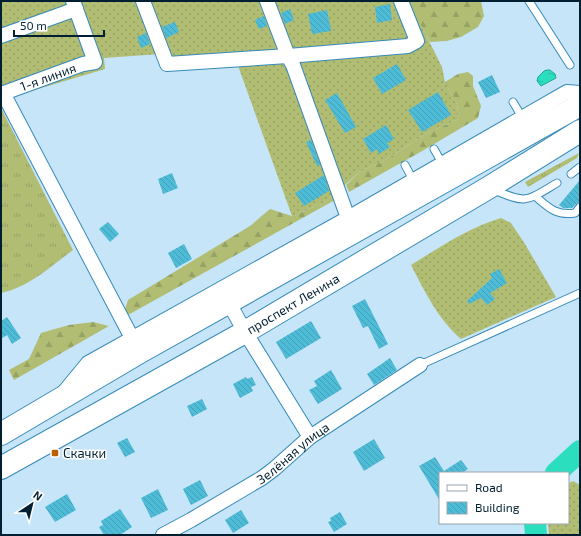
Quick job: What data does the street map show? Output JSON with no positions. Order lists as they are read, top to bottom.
{
  "streets": {
    "highway": ["проспект Ленина"],
    "street": ["1-я линия", "Зелёная улица"]
  },
  "places": {
    "transit": ["Скачки"]
  },
  "legend": ["Road", "Building"],
  "scale_bar": "50 m",
  "north": "top right"
}
